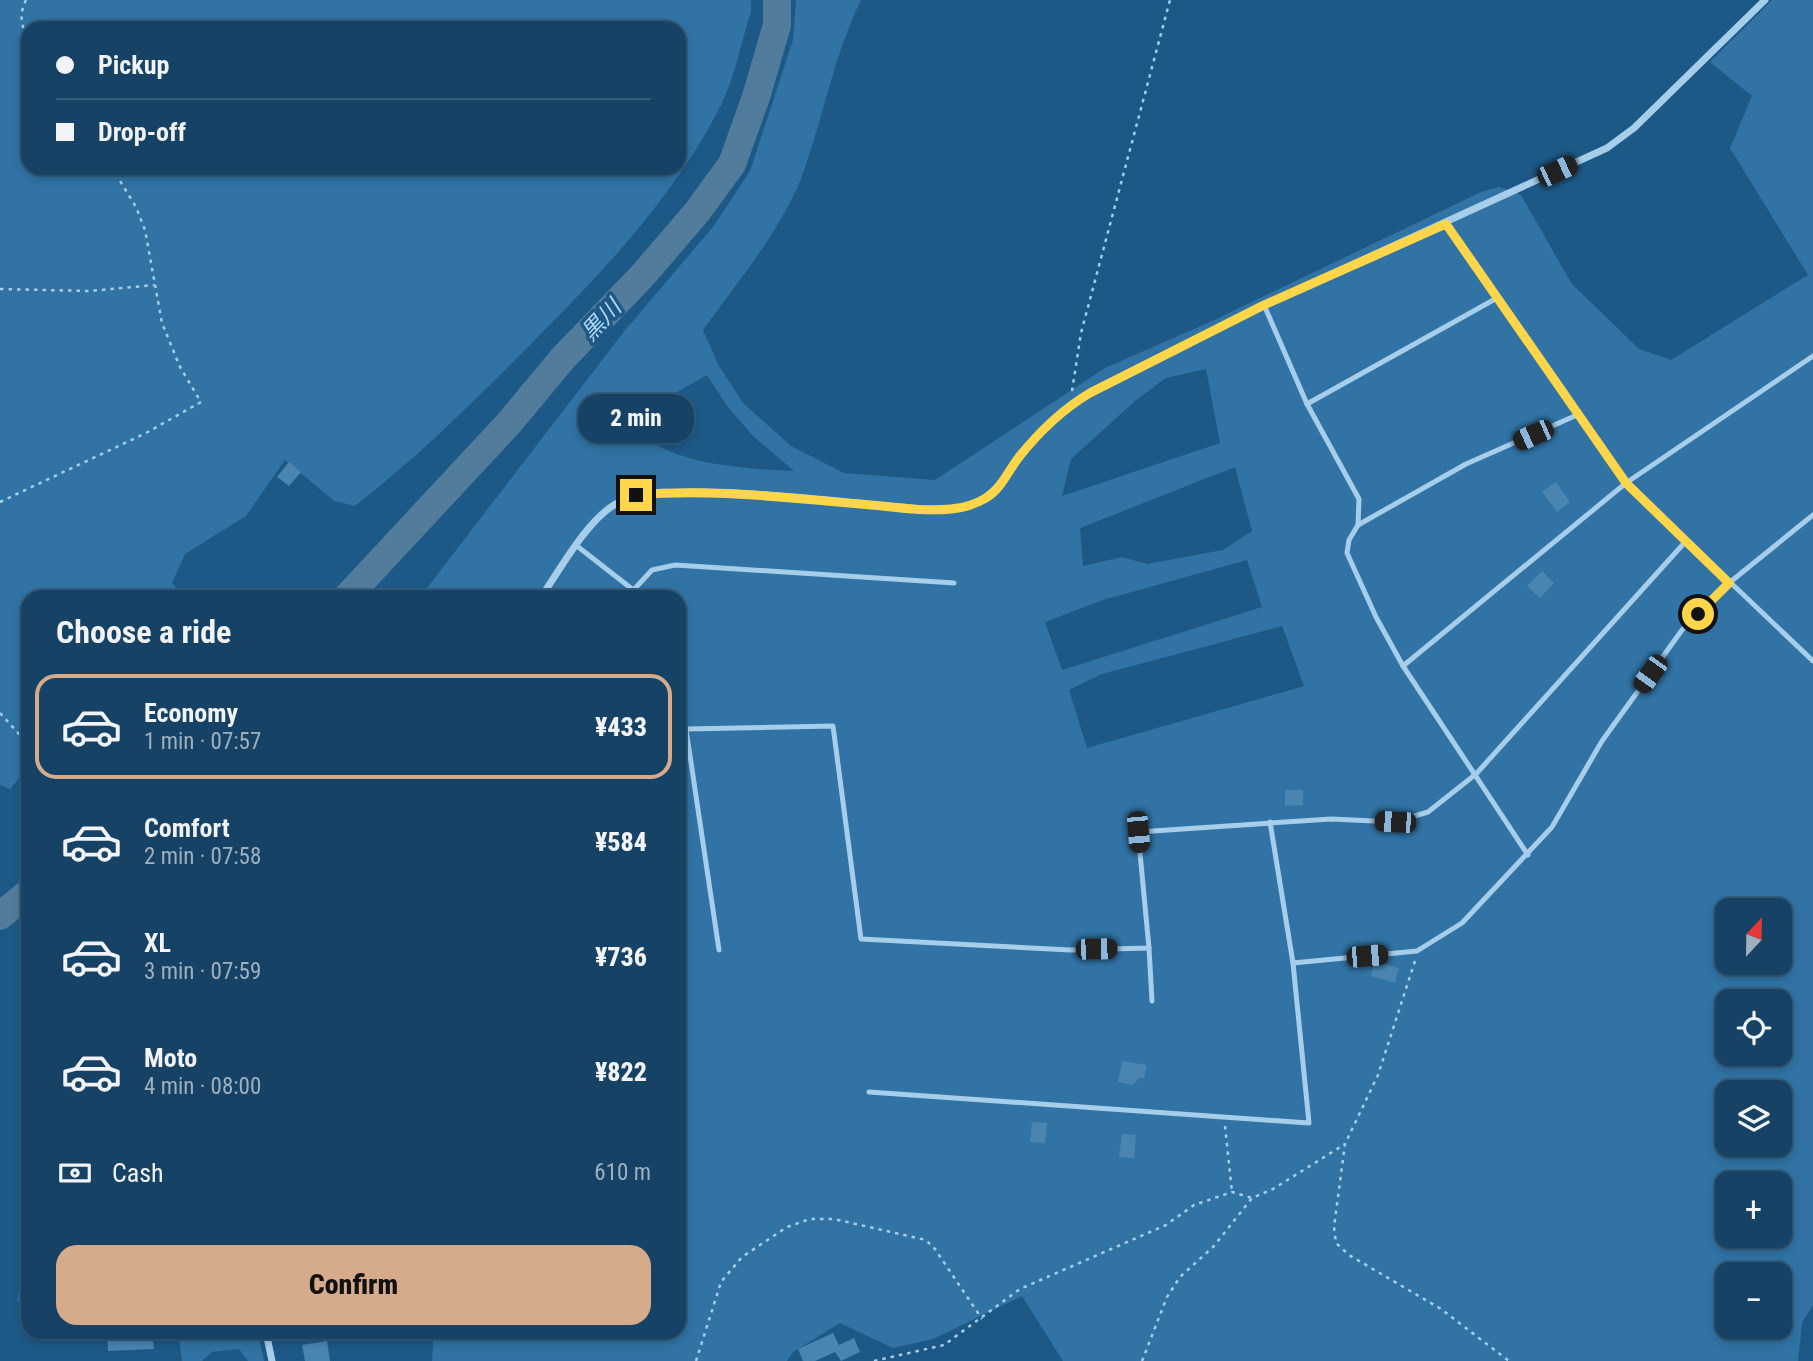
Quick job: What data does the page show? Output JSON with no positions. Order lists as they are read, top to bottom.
{
  "water": ["黒川"],
  "north": "top",
  "page": {
    "banner": ["Pickup", "Drop-off"],
    "bubble": "2 min",
    "heading": "Choose a ride",
    "list": [
      {
        "name": "Economy",
        "note": "1 min · 07:57",
        "value": "¥433"
      },
      {
        "name": "Comfort",
        "note": "2 min · 07:58",
        "value": "¥584"
      },
      {
        "name": "XL",
        "note": "3 min · 07:59",
        "value": "¥736"
      },
      {
        "name": "Moto",
        "note": "4 min · 08:00",
        "value": "¥822"
      }
    ],
    "map_buttons": ["+", "−"],
    "pay": ["Cash", "610 m"],
    "buttons": "Confirm"
  }
}
